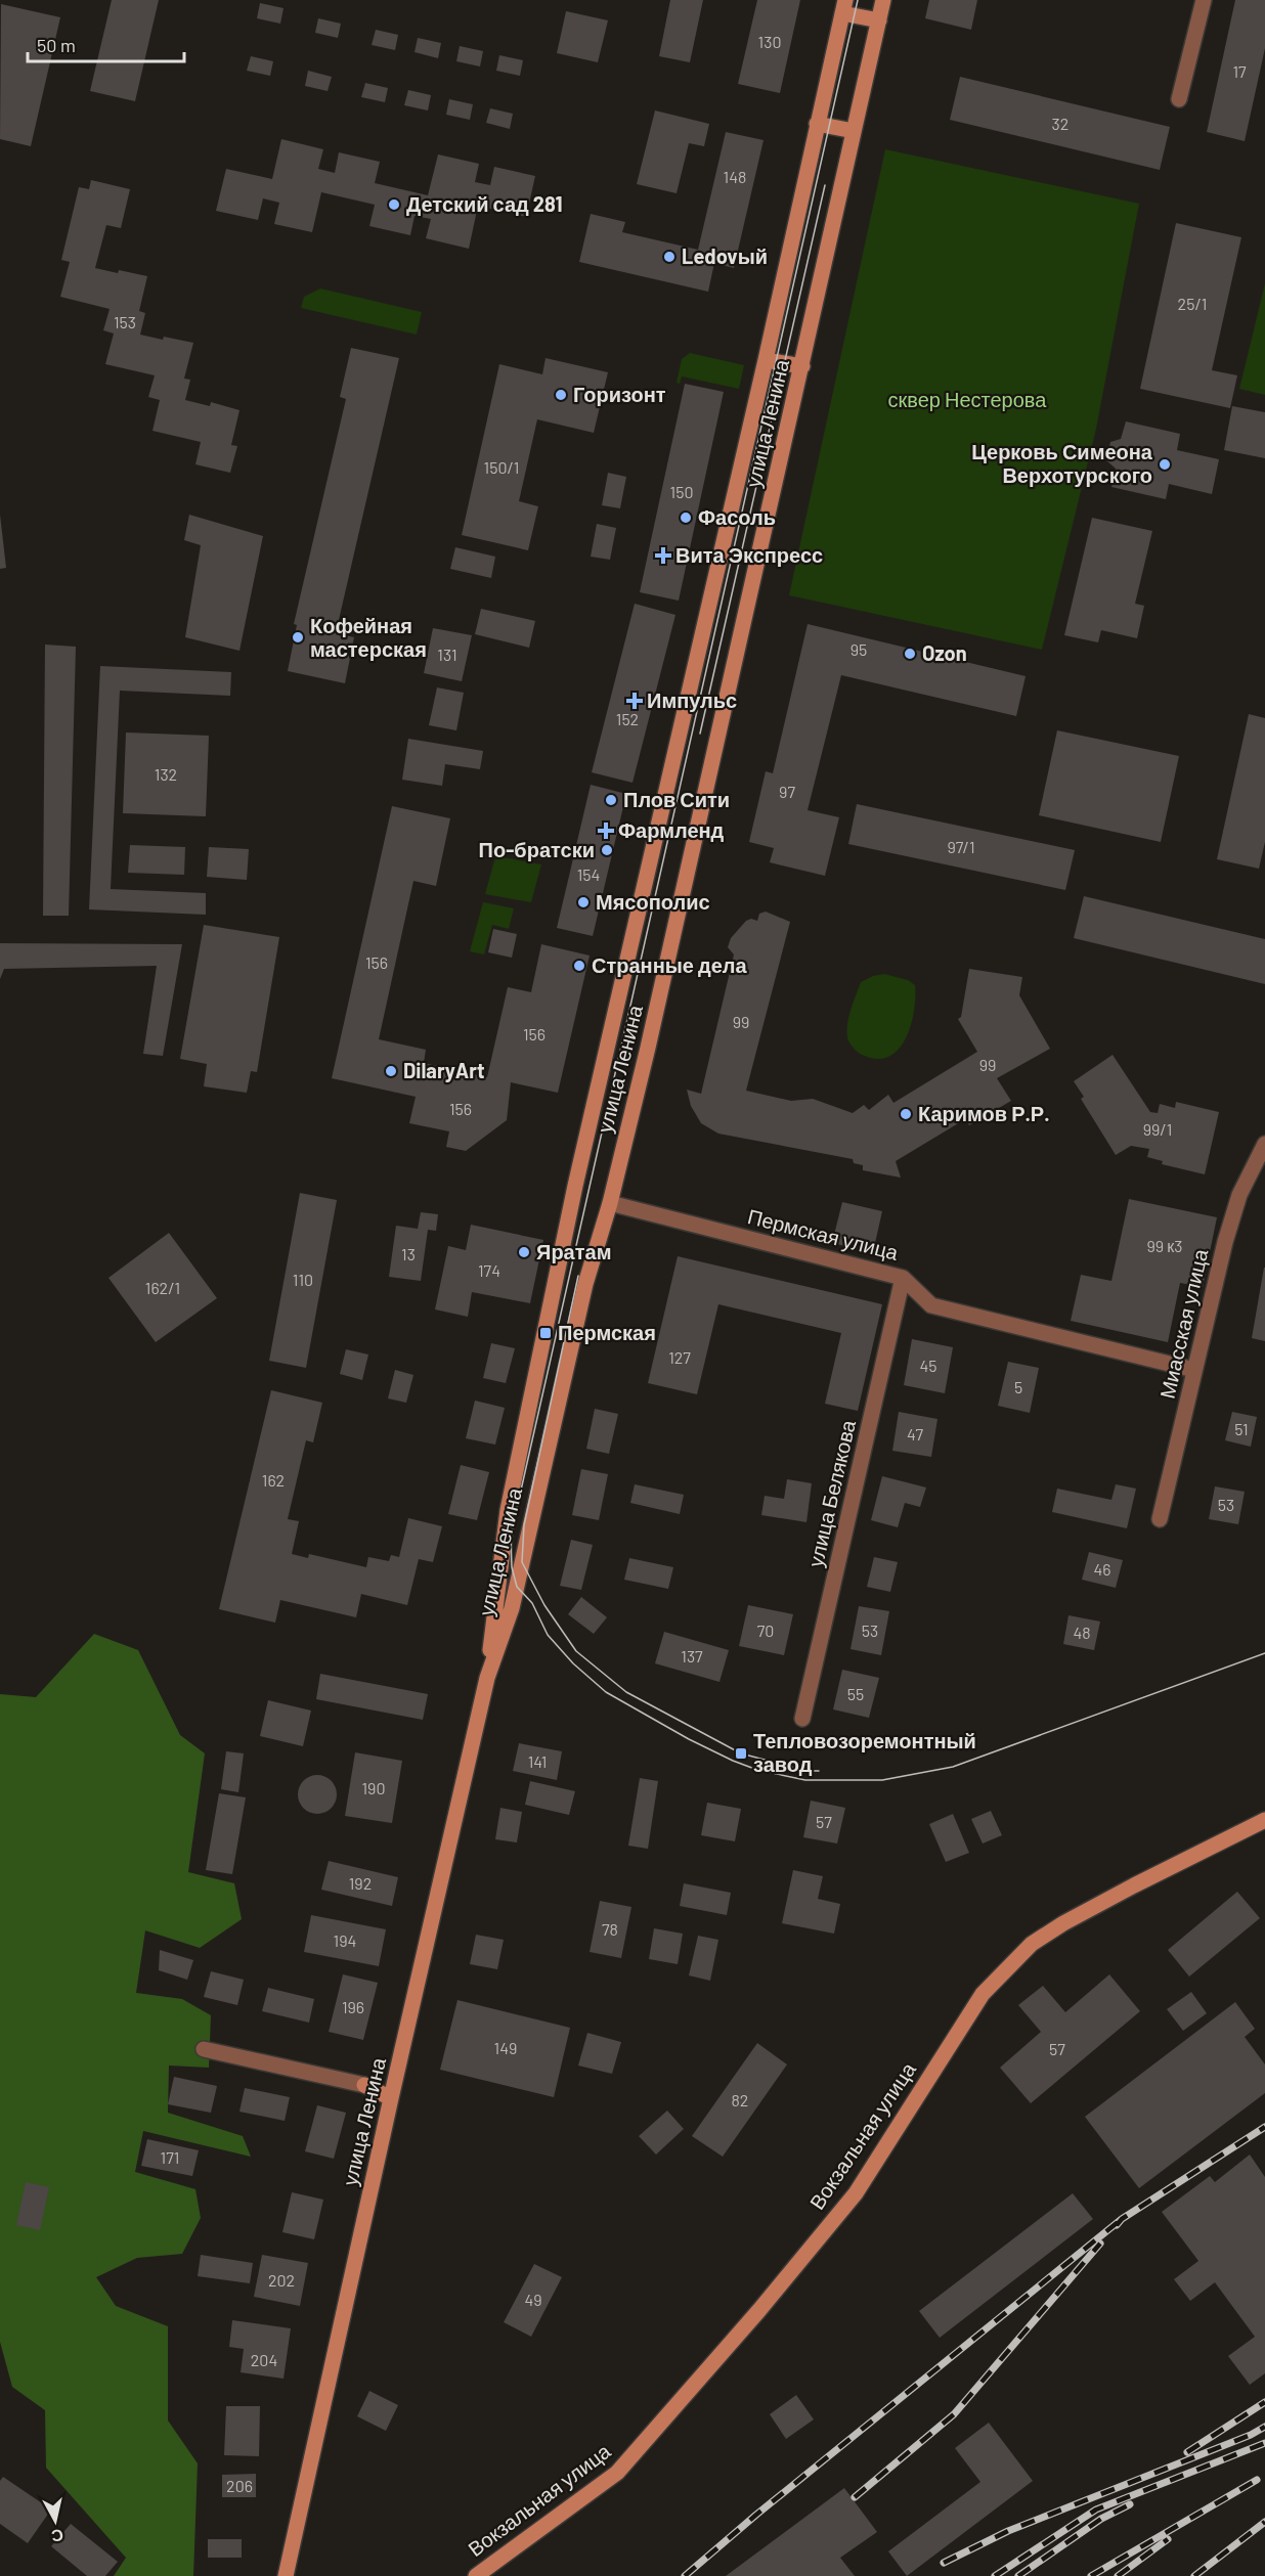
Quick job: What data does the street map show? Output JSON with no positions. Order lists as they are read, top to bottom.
{
  "streets": {
    "street": [
      "улица Ленина",
      "Пермская улица",
      "Миасская улица",
      "улица Белякова",
      "Вокзальная улица"
    ]
  },
  "crossings": [
    ["улица Ленина", "Пермская улица"],
    ["Пермская улица", "Миасская улица"],
    ["Пермская улица", "улица Белякова"]
  ],
  "parks": ["сквер Нестерова"],
  "places": {
    "other": [
      "Детский сад 281",
      "Ledovый",
      "Горизонт",
      "Церковь Симеона Верхотурского",
      "Фасоль",
      "Кофейная мастерская",
      "Ozon",
      "Плов Сити",
      "По-братски",
      "Мясополис",
      "Странные дела",
      "DilaryArt",
      "Каримов Р.Р.",
      "Яратам"
    ],
    "health": ["Вита Экспресс", "Импульс", "Фармленд"],
    "transit": ["Пермская", "Тепловозоремонтный завод"]
  },
  "house_numbers": [
    "130",
    "17",
    "32",
    "148",
    "25/1",
    "153",
    "150/1",
    "150",
    "95",
    "131",
    "152",
    "132",
    "97",
    "97/1",
    "154",
    "156",
    "99",
    "156",
    "99",
    "156",
    "99/1",
    "99 к3",
    "13",
    "174",
    "110",
    "162/1",
    "127",
    "45",
    "5",
    "51",
    "47",
    "162",
    "53",
    "46",
    "70",
    "53",
    "48",
    "137",
    "55",
    "141",
    "190",
    "57",
    "192",
    "78",
    "194",
    "196",
    "149",
    "57",
    "82",
    "171",
    "202",
    "49",
    "204",
    "206"
  ],
  "scale_bar": "50 m",
  "north": "bottom"
}
